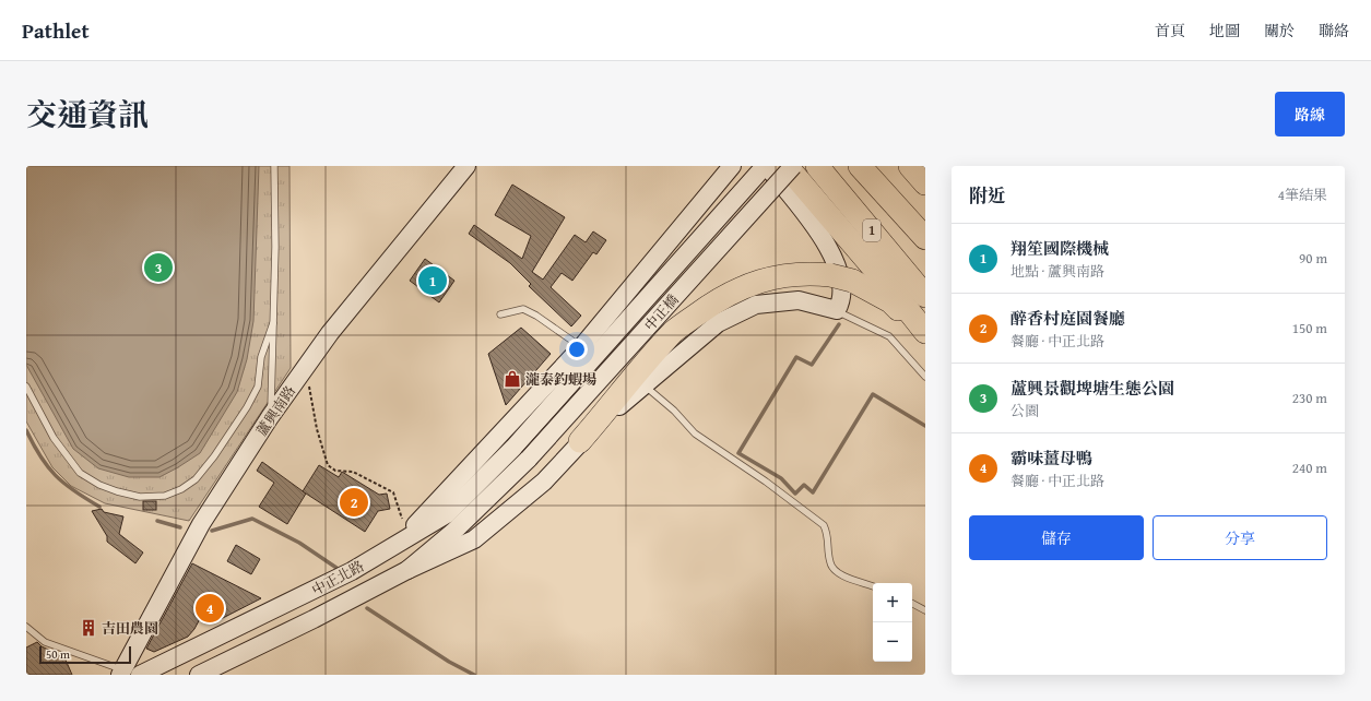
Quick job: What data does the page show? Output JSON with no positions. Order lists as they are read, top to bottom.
{
  "streets": {
    "highway": ["1"],
    "street": ["中正橋", "蘆興南路", "中正北路"]
  },
  "crossings": [
    ["中正橋", "中正北路"],
    ["蘆興南路", "中正北路"]
  ],
  "places": {
    "shop": ["瀧泰釣蝦場"],
    "building": ["吉田農園"]
  },
  "scale_bar": "50 m",
  "page": {
    "header": "Pathlet",
    "nav": [
      "首頁",
      "地圖",
      "關於",
      "聯絡"
    ],
    "title": "交通資訊",
    "buttons": [
      "路線",
      ["儲存", "分享"]
    ],
    "heading": ["附近", "4筆結果"],
    "list": [
      {
        "mark": "1",
        "name": "翔笙國際機械",
        "note": "地點 · 蘆興南路",
        "value": "90 m"
      },
      {
        "mark": "2",
        "name": "醉香村庭園餐廳",
        "note": "餐廳 · 中正北路",
        "value": "150 m"
      },
      {
        "mark": "3",
        "name": "蘆興景觀埤塘生態公園",
        "note": "公園",
        "value": "230 m"
      },
      {
        "mark": "4",
        "name": "霸味薑母鴨",
        "note": "餐廳 · 中正北路",
        "value": "240 m"
      }
    ],
    "pins": [
      "3",
      "1",
      "2",
      "4"
    ],
    "map_buttons": ["+", "−"],
    "scale": "50 m"
  }
}
